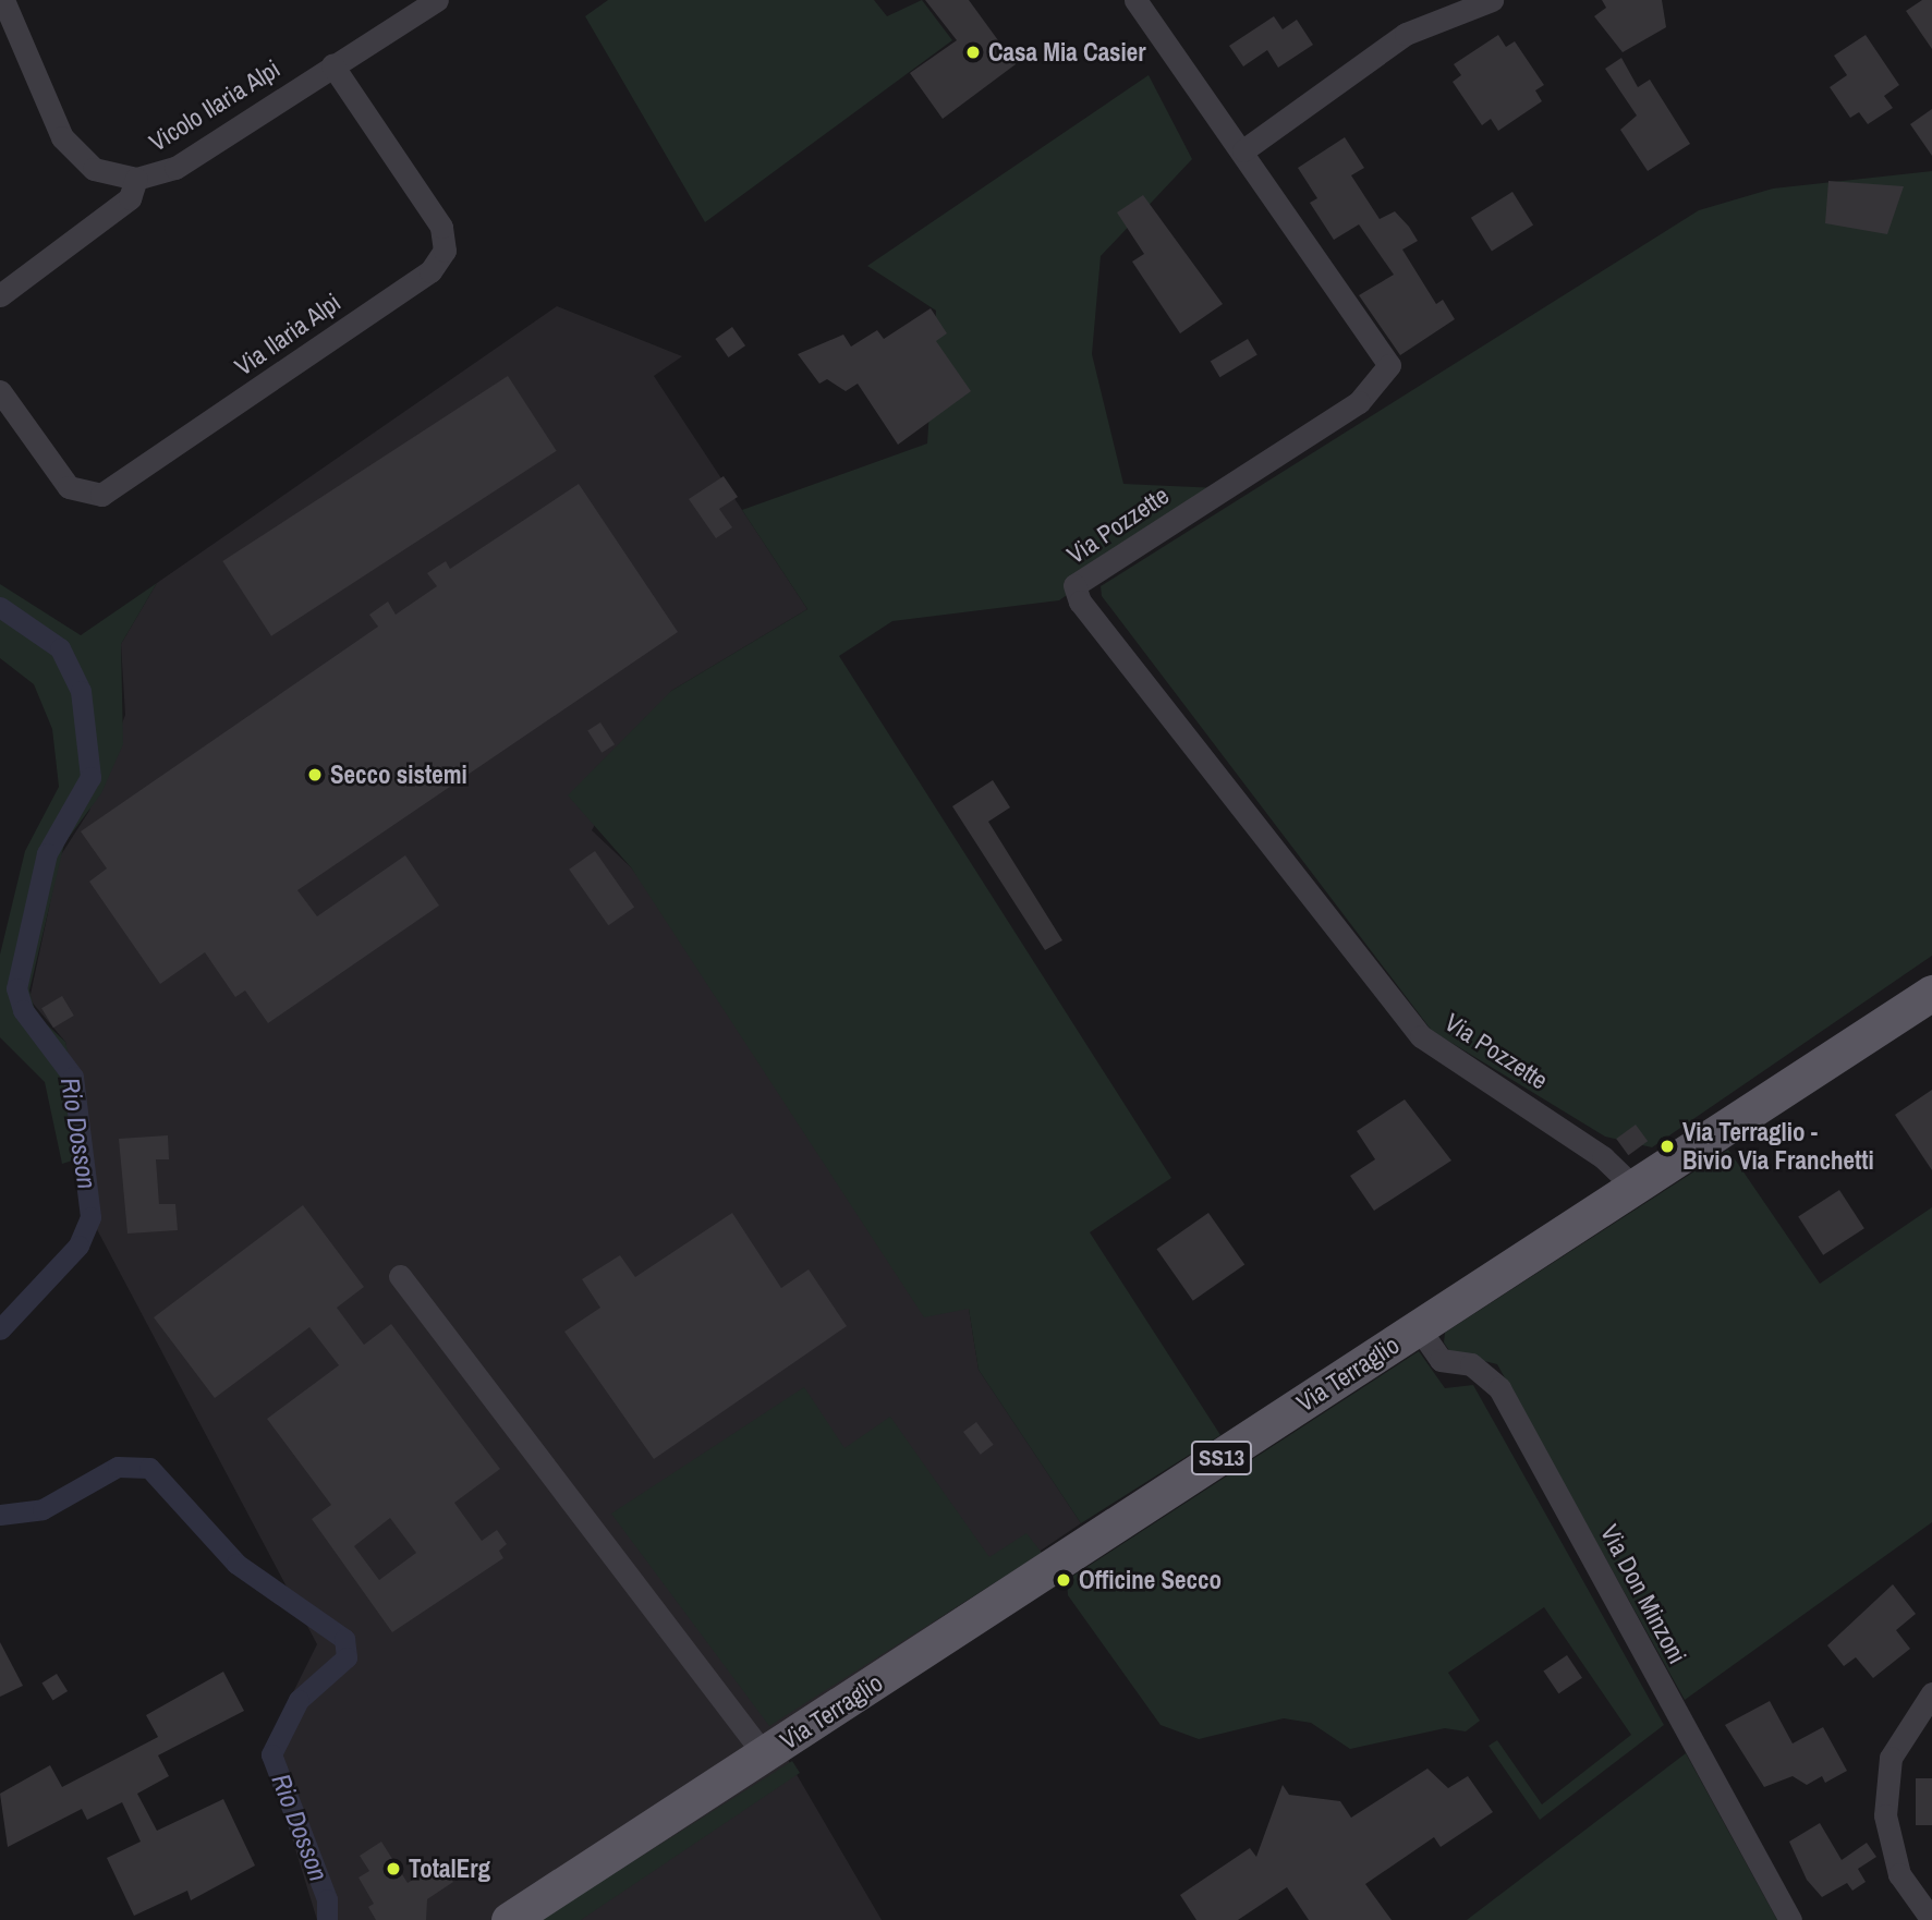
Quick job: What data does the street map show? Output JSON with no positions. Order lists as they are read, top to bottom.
{
  "streets": {
    "main road": ["Via Terraglio", "SS13"],
    "street": [
      "Vicolo Ilaria Alpi",
      "Via Ilaria Alpi",
      "Via Pozzette",
      "Via Don Minzoni"
    ]
  },
  "crossings": [
    ["Vicolo Ilaria Alpi", "Via Ilaria Alpi"],
    ["Via Pozzette", "Via Terraglio"],
    ["Via Terraglio", "Via Don Minzoni"]
  ],
  "water": ["Rio Dosson"],
  "places": [
    "Casa Mia Casier",
    "Secco sistemi",
    "Via Terraglio - Bivio Via Franchetti",
    "Officine Secco",
    "TotalErg"
  ]
}
